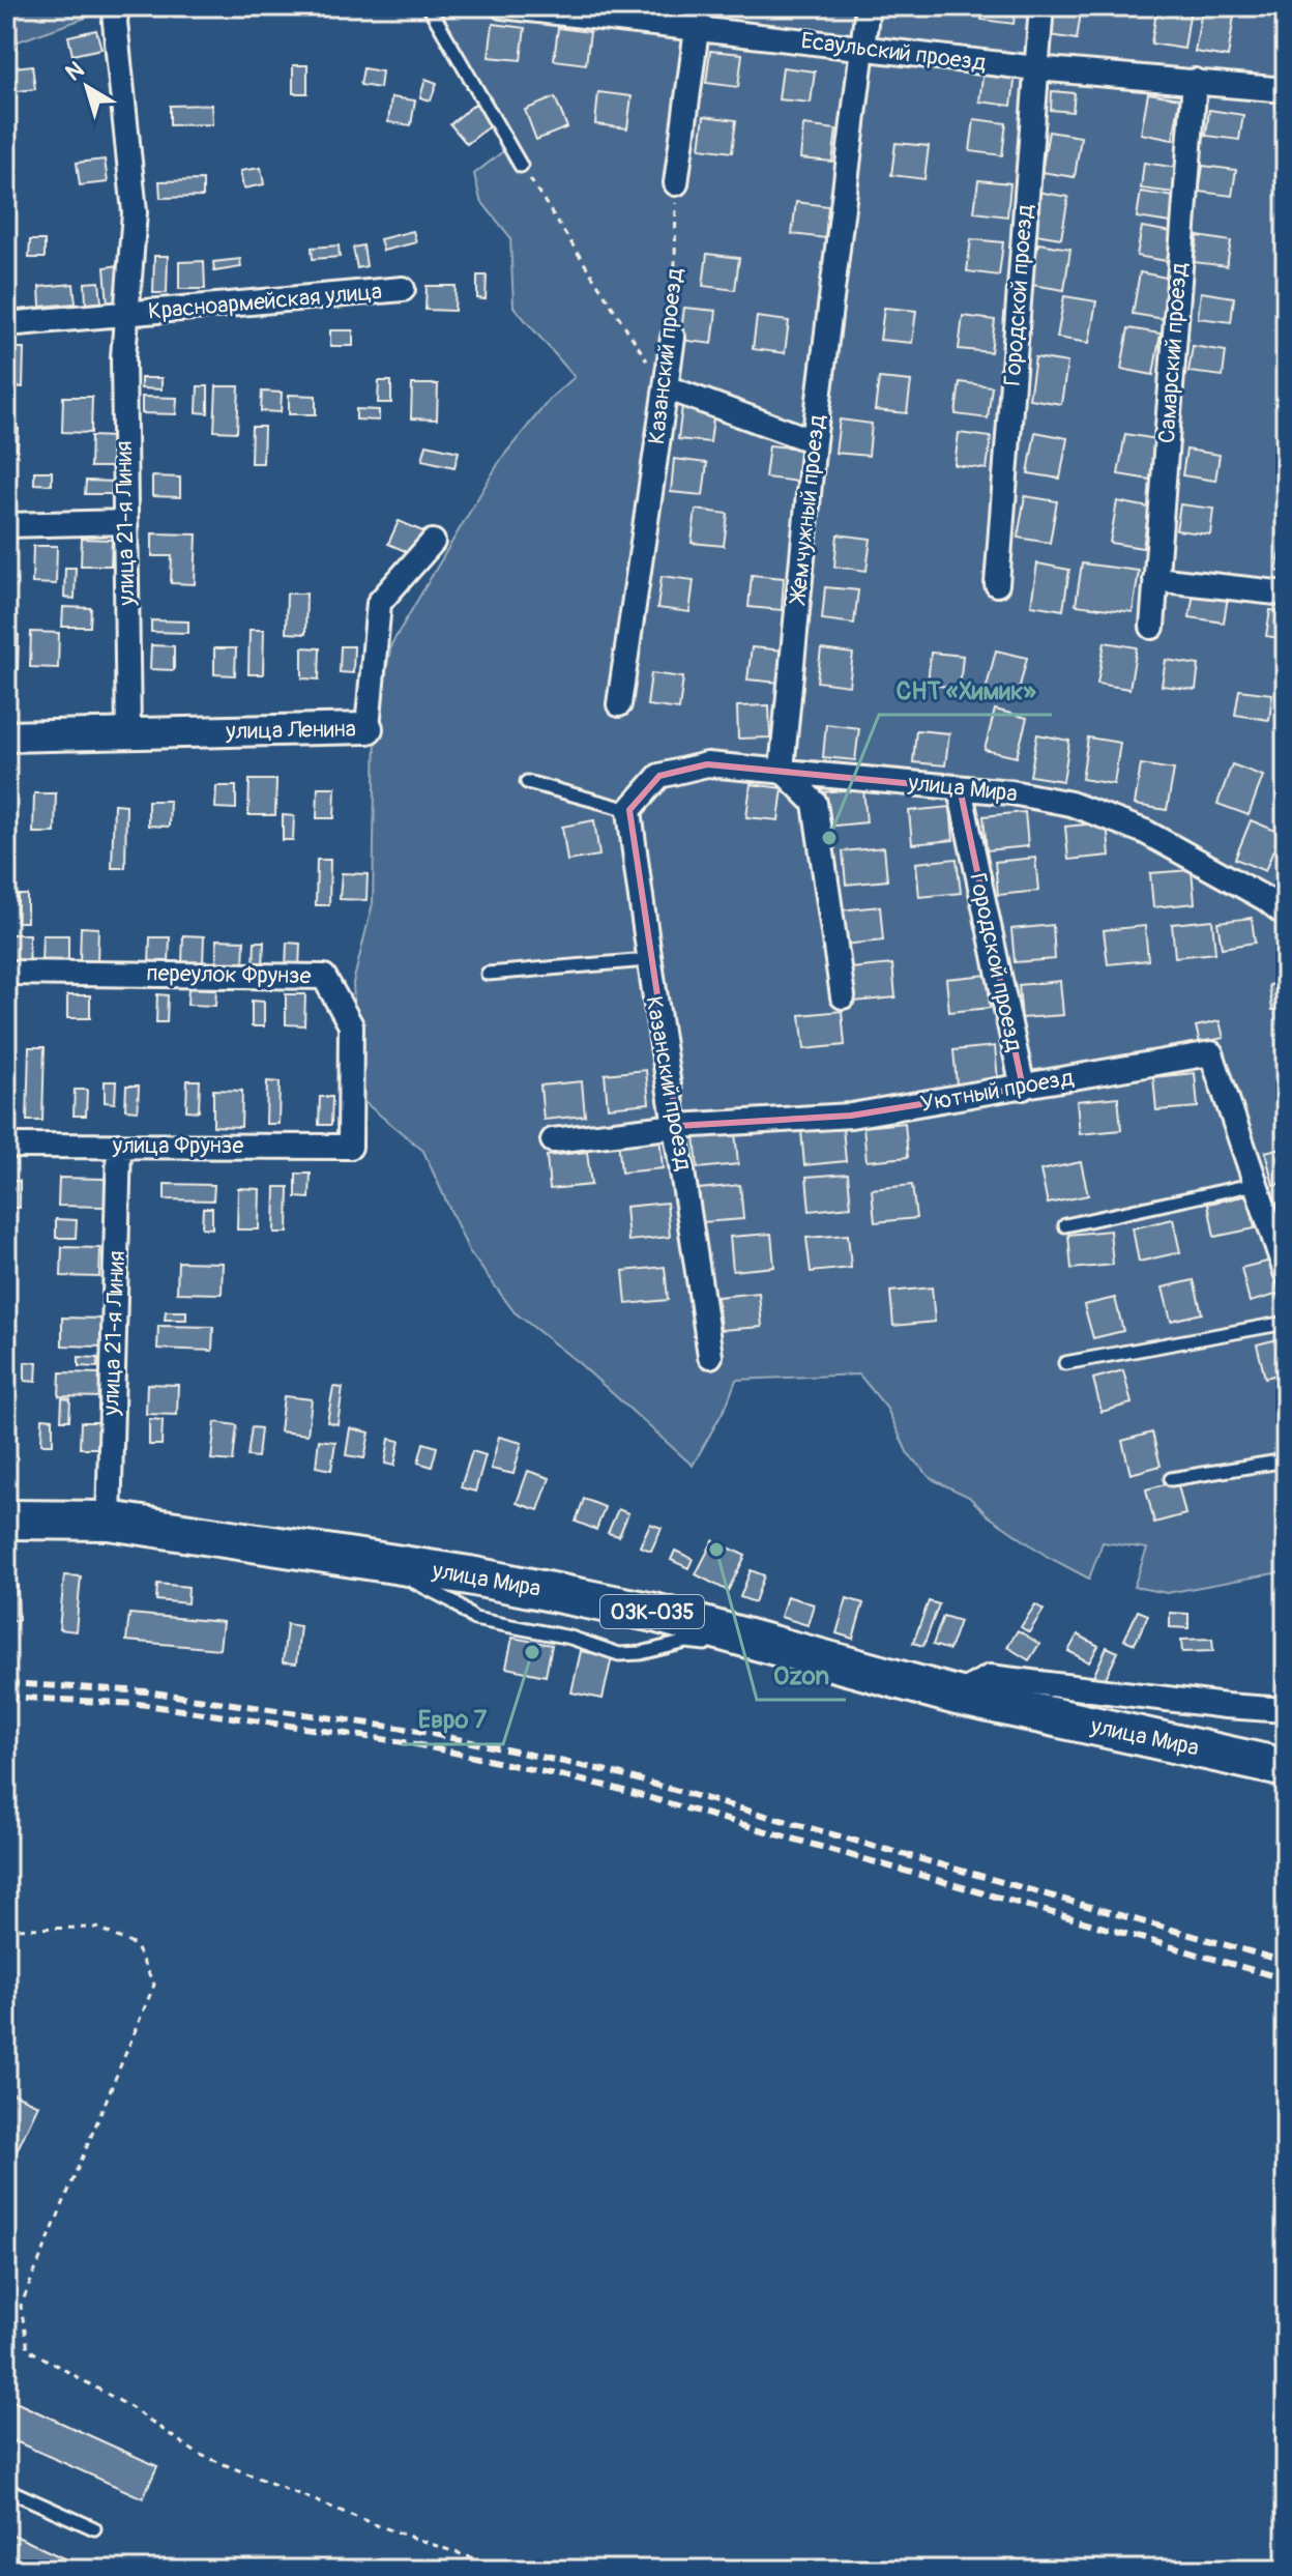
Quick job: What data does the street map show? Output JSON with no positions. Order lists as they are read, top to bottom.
{
  "streets": {
    "main road": ["улица Мира", "03К-035"],
    "street": [
      "Есаульский проезд",
      "Городской проезд",
      "Красноармейская улица",
      "Самарский проезд",
      "Казанский проезд",
      "Жемчужный проезд",
      "улица 21-я Линия",
      "улица Ленина",
      "переулок Фрунзе",
      "Уютный проезд",
      "улица Фрунзе"
    ]
  },
  "crossings": [
    ["Есаульский проезд", "Городской проезд"],
    ["Есаульский проезд", "Самарский проезд"],
    ["Есаульский проезд", "Жемчужный проезд"],
    ["Городской проезд", "улица Мира"],
    ["Городской проезд", "Уютный проезд"],
    ["Красноармейская улица", "улица 21-я Линия"],
    ["Казанский проезд", "улица Мира"],
    ["Казанский проезд", "Уютный проезд"],
    ["Жемчужный проезд", "улица Мира"],
    ["улица 21-я Линия", "улица Ленина"],
    ["улица 21-я Линия", "улица Мира"],
    ["улица 21-я Линия", "улица Фрунзе"],
    ["переулок Фрунзе", "улица Фрунзе"]
  ],
  "places": ["СНТ «Химик»", "Ozon", "Евро 7"],
  "north": "top left"
}
